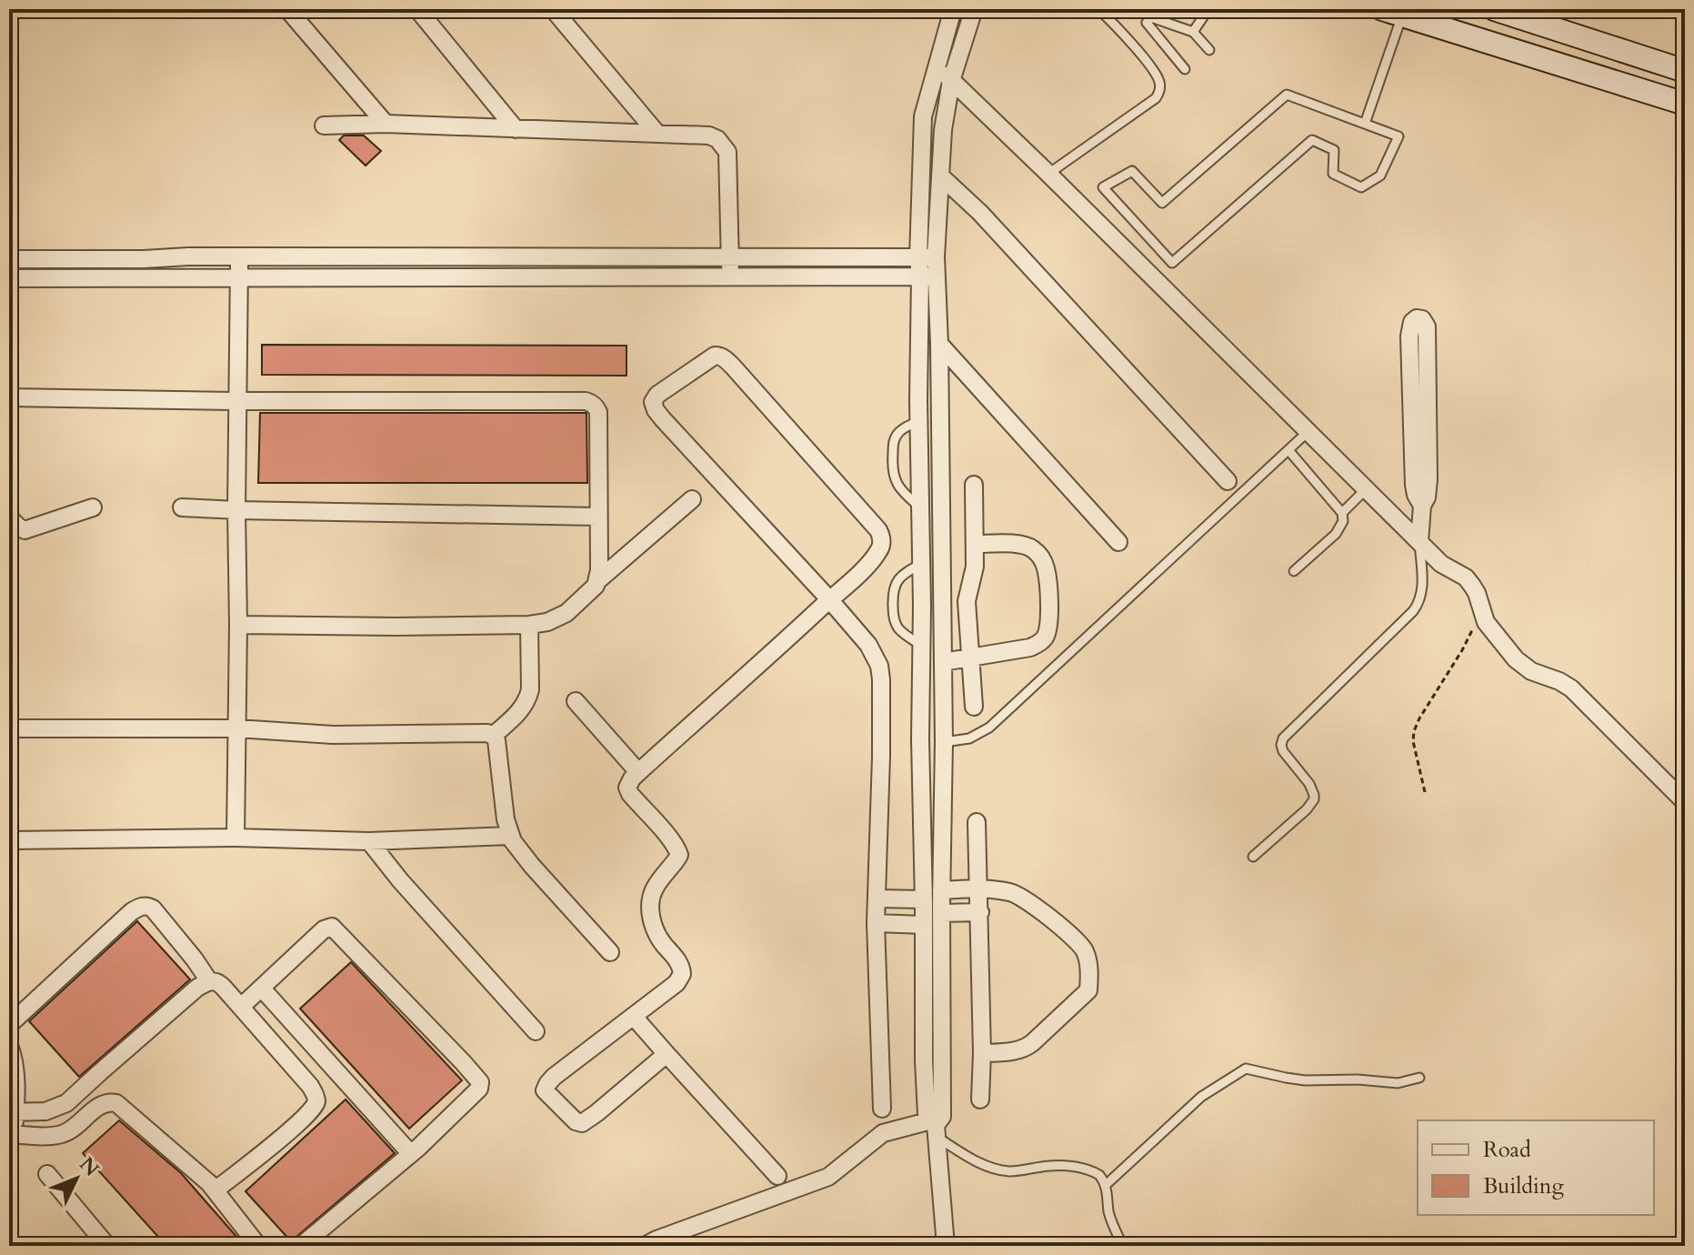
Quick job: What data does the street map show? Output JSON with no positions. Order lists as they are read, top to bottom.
{
  "legend": ["Road", "Building"],
  "north": "top right"
}
